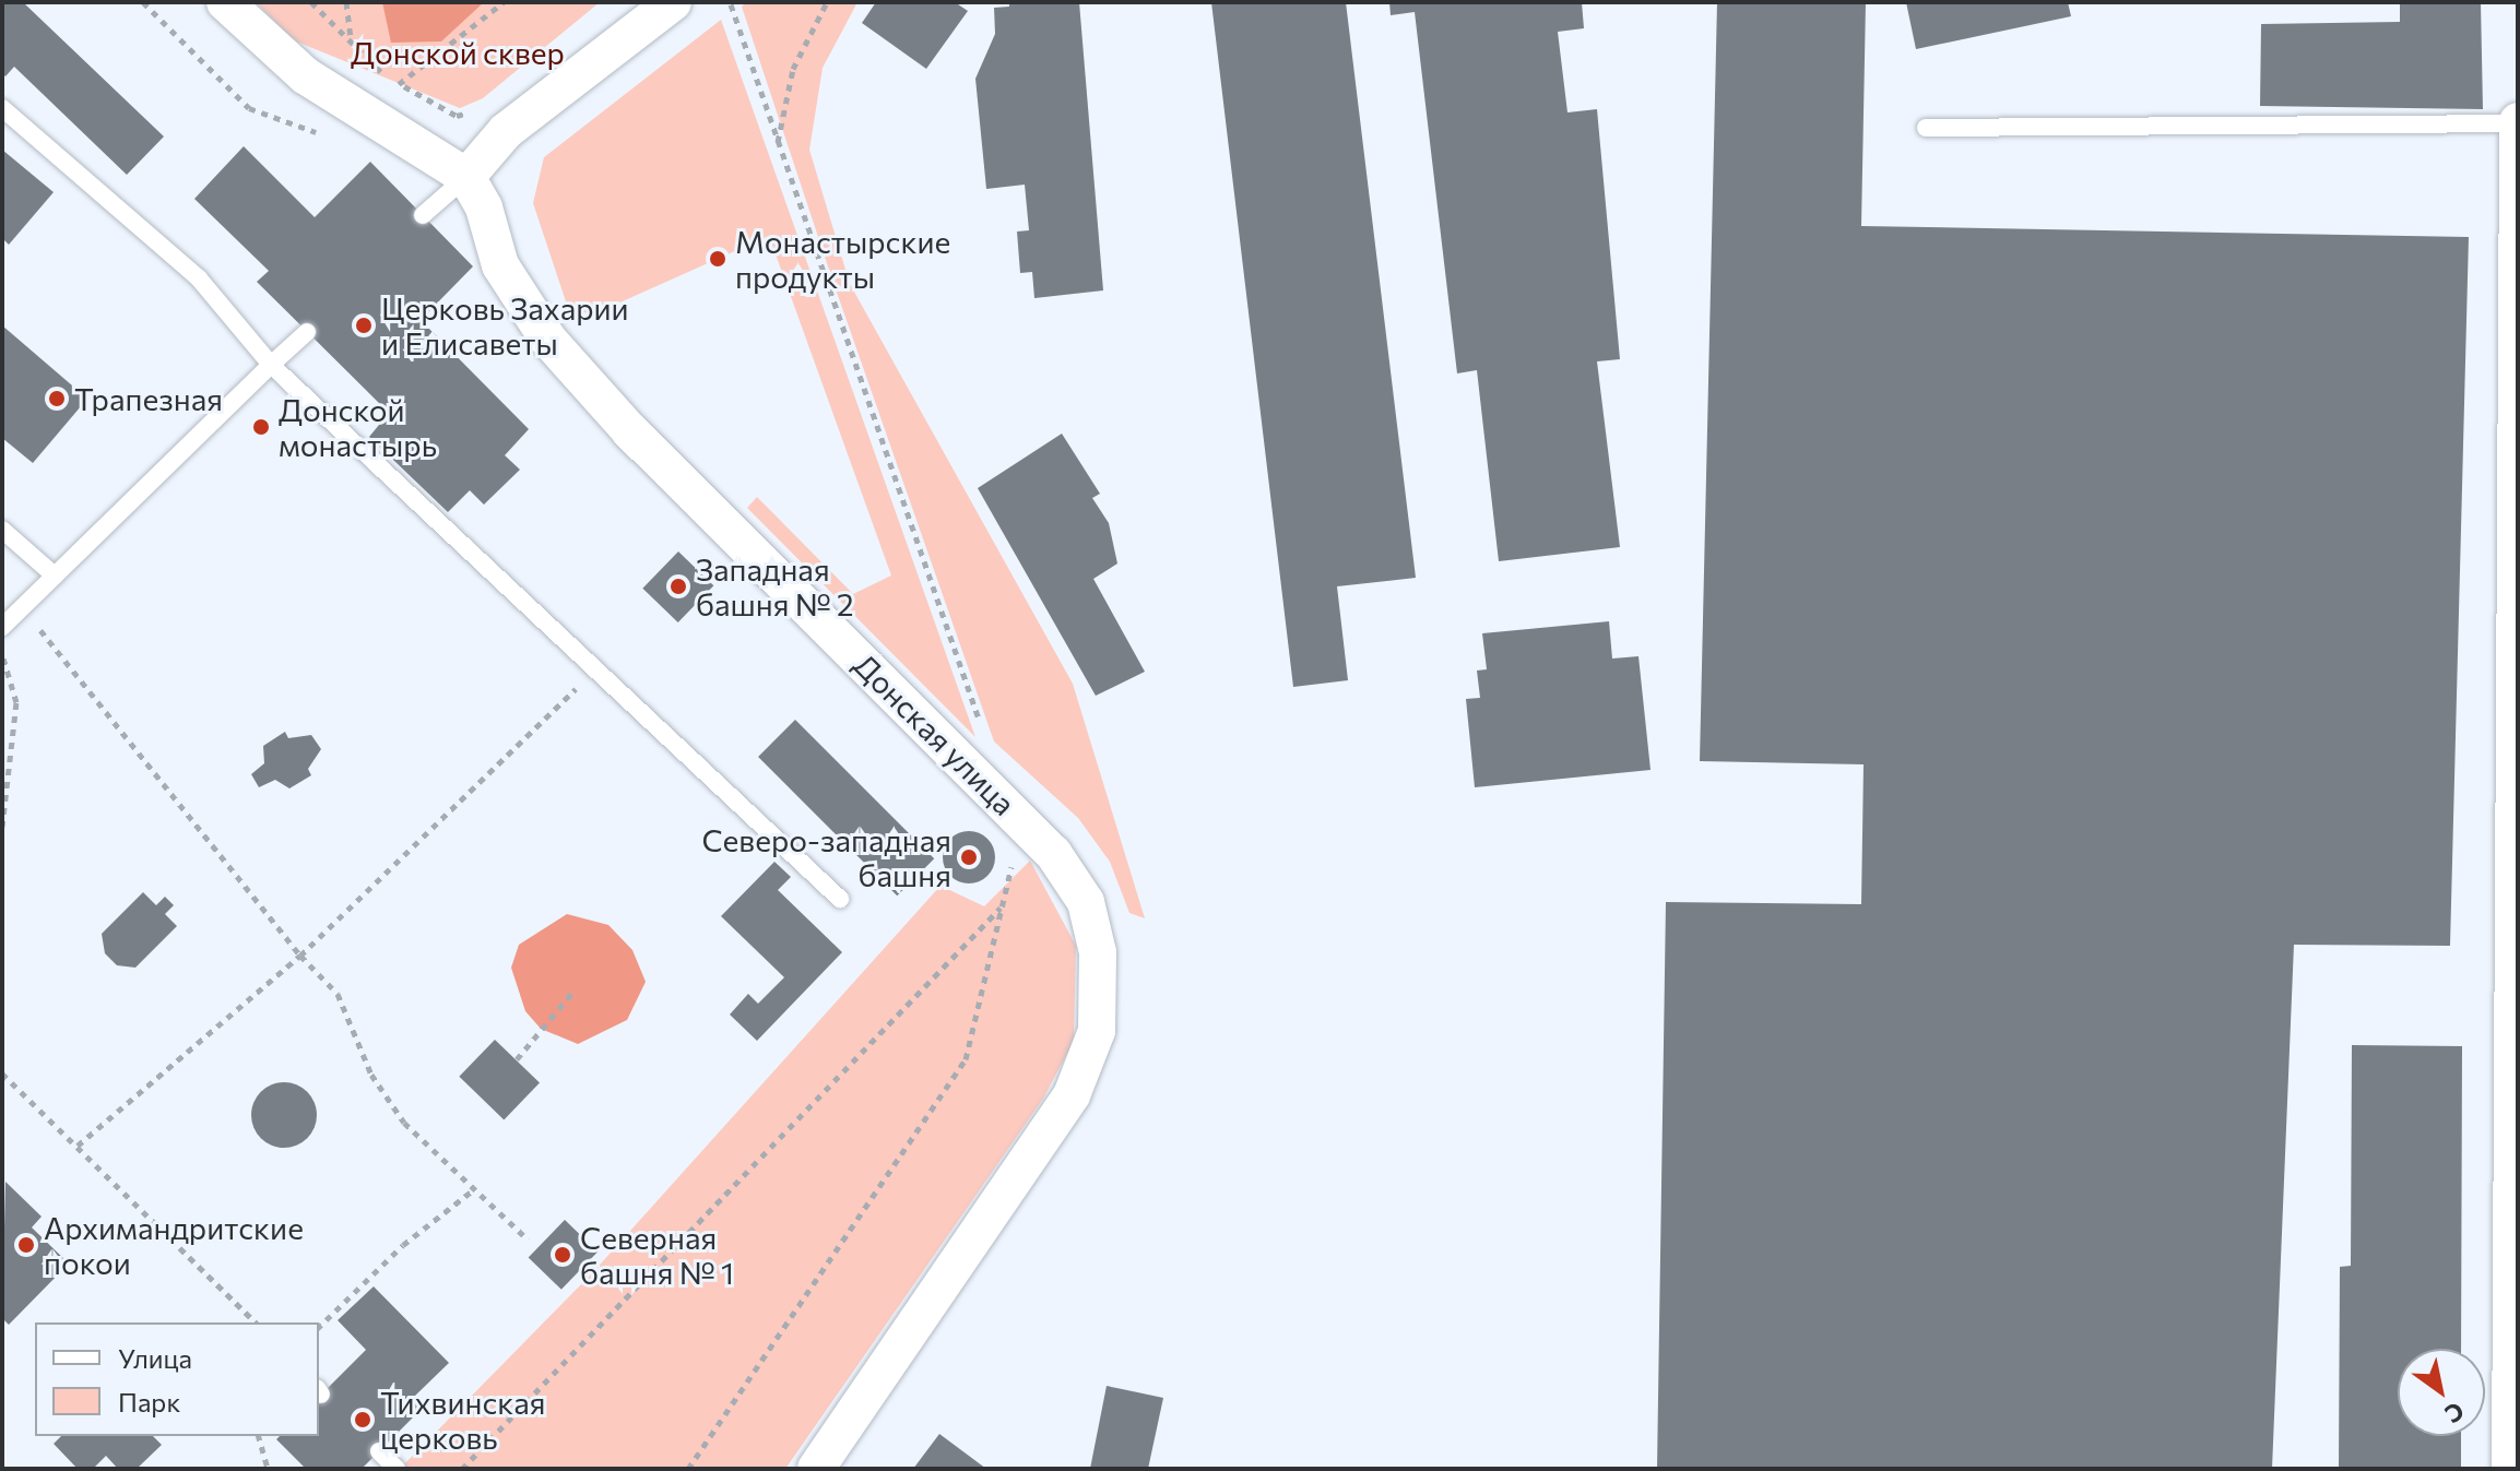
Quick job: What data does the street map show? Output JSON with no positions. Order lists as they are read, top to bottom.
{
  "streets": {
    "street": ["Донская улица"]
  },
  "parks": ["Донской сквер"],
  "places": [
    "Монастырские продукты",
    "Церковь Захарии и Елисаветы",
    "Трапезная",
    "Донской монастырь",
    "Западная башня № 2",
    "Северо-западная башня",
    "Архимандритские покои",
    "Северная башня № 1",
    "Тихвинская церковь"
  ],
  "legend": ["Улица", "Парк"],
  "north": "bottom right"
}
